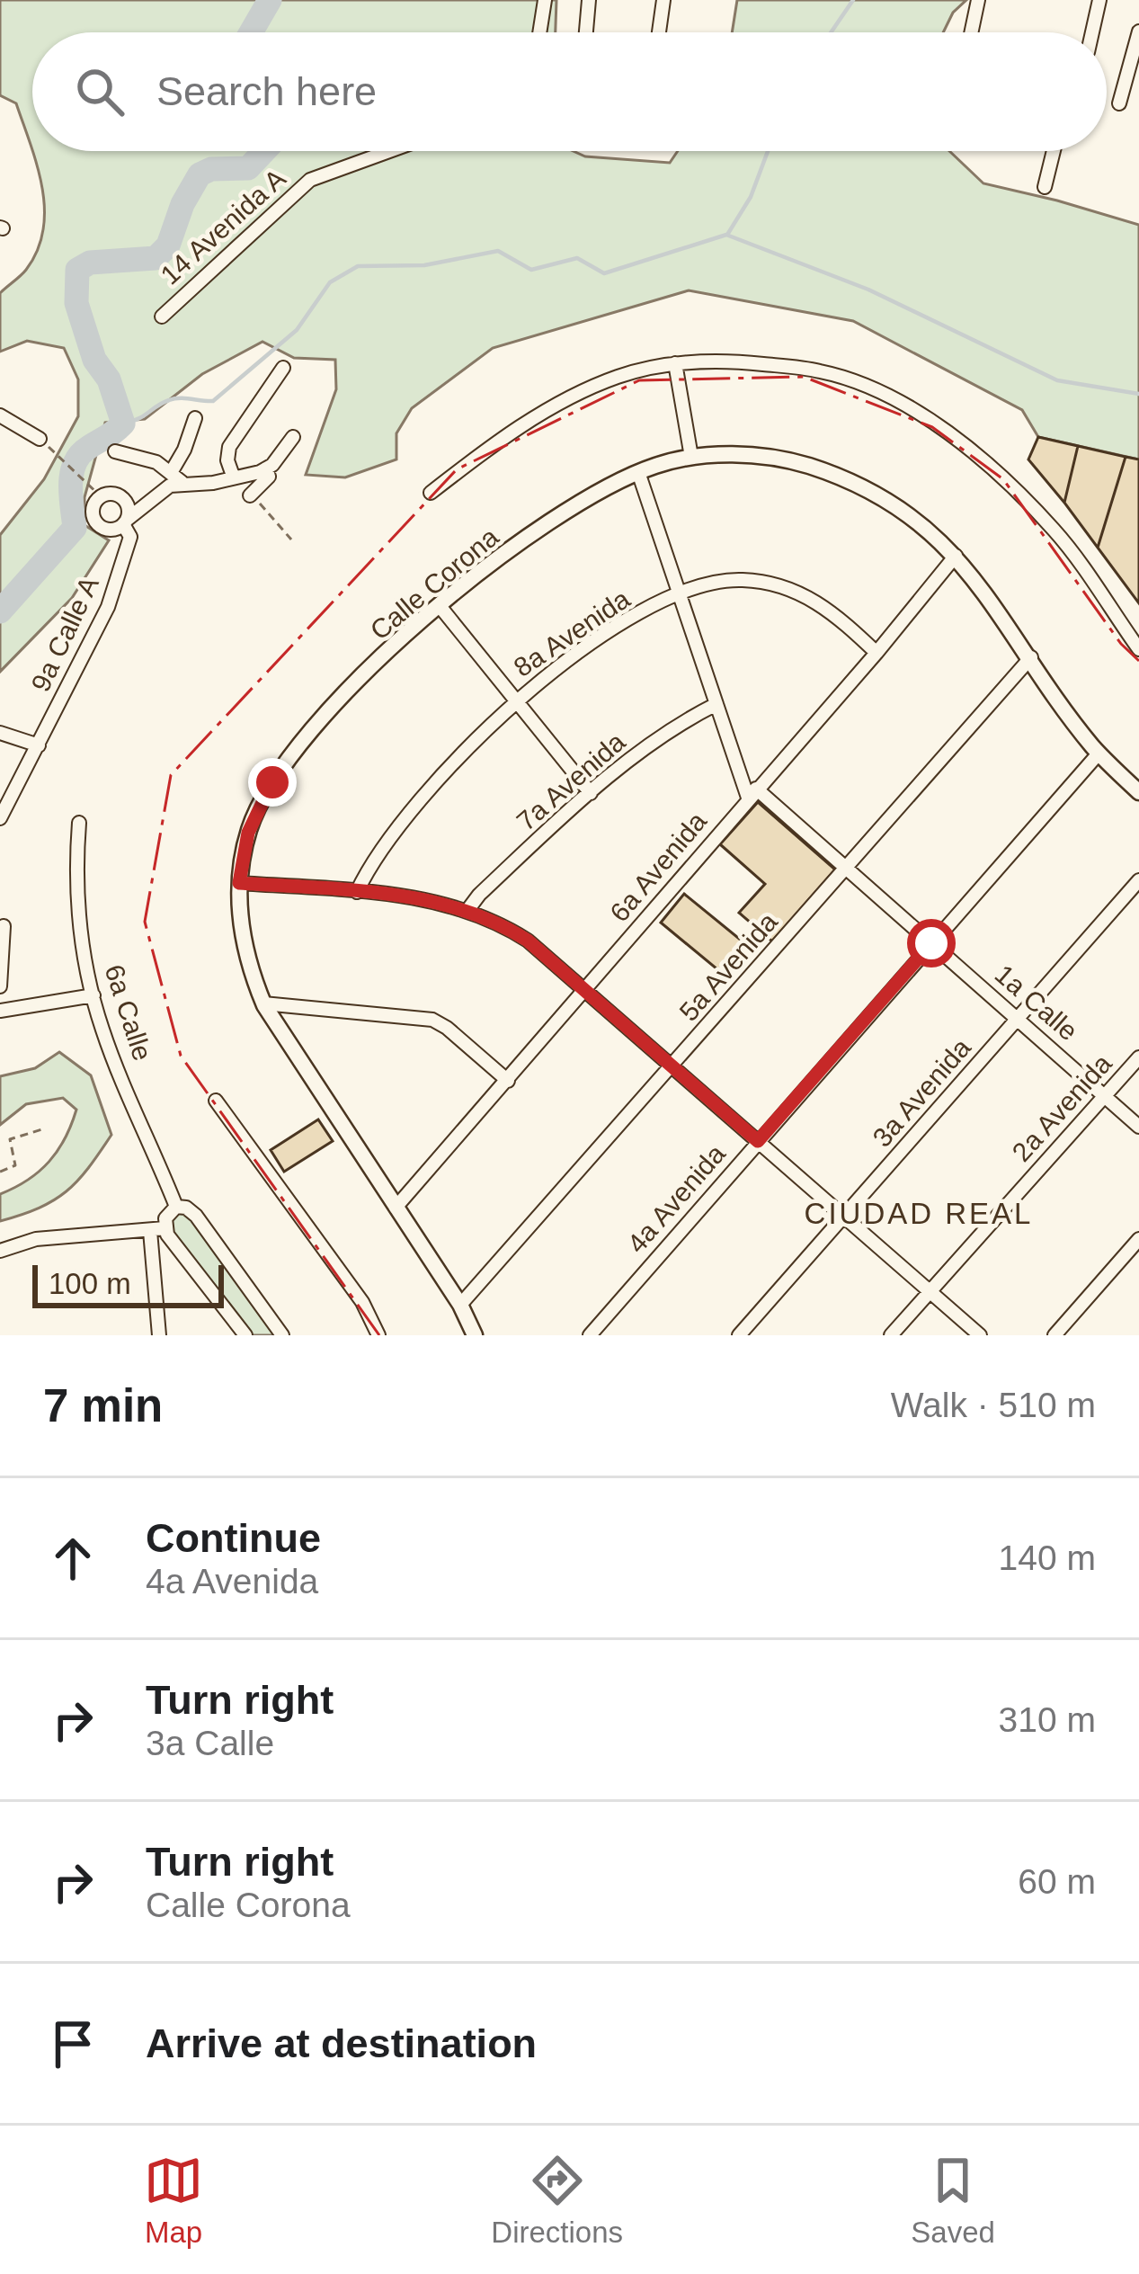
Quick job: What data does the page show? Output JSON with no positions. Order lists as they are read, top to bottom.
{
  "streets": {
    "street": [
      "14 Avenida A",
      "Calle Corona",
      "8a Avenida",
      "9a Calle A",
      "7a Avenida",
      "6a Avenida",
      "5a Avenida",
      "1a Calle",
      "6a Calle",
      "3a Avenida",
      "2a Avenida",
      "4a Avenida"
    ]
  },
  "crossings": [
    ["Calle Corona", "6a Avenida"],
    ["Calle Corona", "5a Avenida"],
    ["Calle Corona", "1a Calle"],
    ["Calle Corona", "4a Avenida"],
    ["8a Avenida", "6a Avenida"],
    ["8a Avenida", "1a Calle"],
    ["7a Avenida", "1a Calle"],
    ["6a Avenida", "1a Calle"],
    ["5a Avenida", "1a Calle"],
    ["1a Calle", "3a Avenida"],
    ["1a Calle", "2a Avenida"],
    ["1a Calle", "4a Avenida"]
  ],
  "districts": ["CIUDAD REAL"],
  "scale_bar": "100 m",
  "page": {
    "search": "Search here",
    "scale": "100 m",
    "heading": ["7 min", "Walk · 510 m"],
    "list": [
      ["Continue", "4a Avenida", "140 m"],
      ["Turn right", "3a Calle", "310 m"],
      ["Turn right", "Calle Corona", "60 m"],
      "Arrive at destination"
    ],
    "nav": ["Map", "Directions", "Saved"]
  }
}
